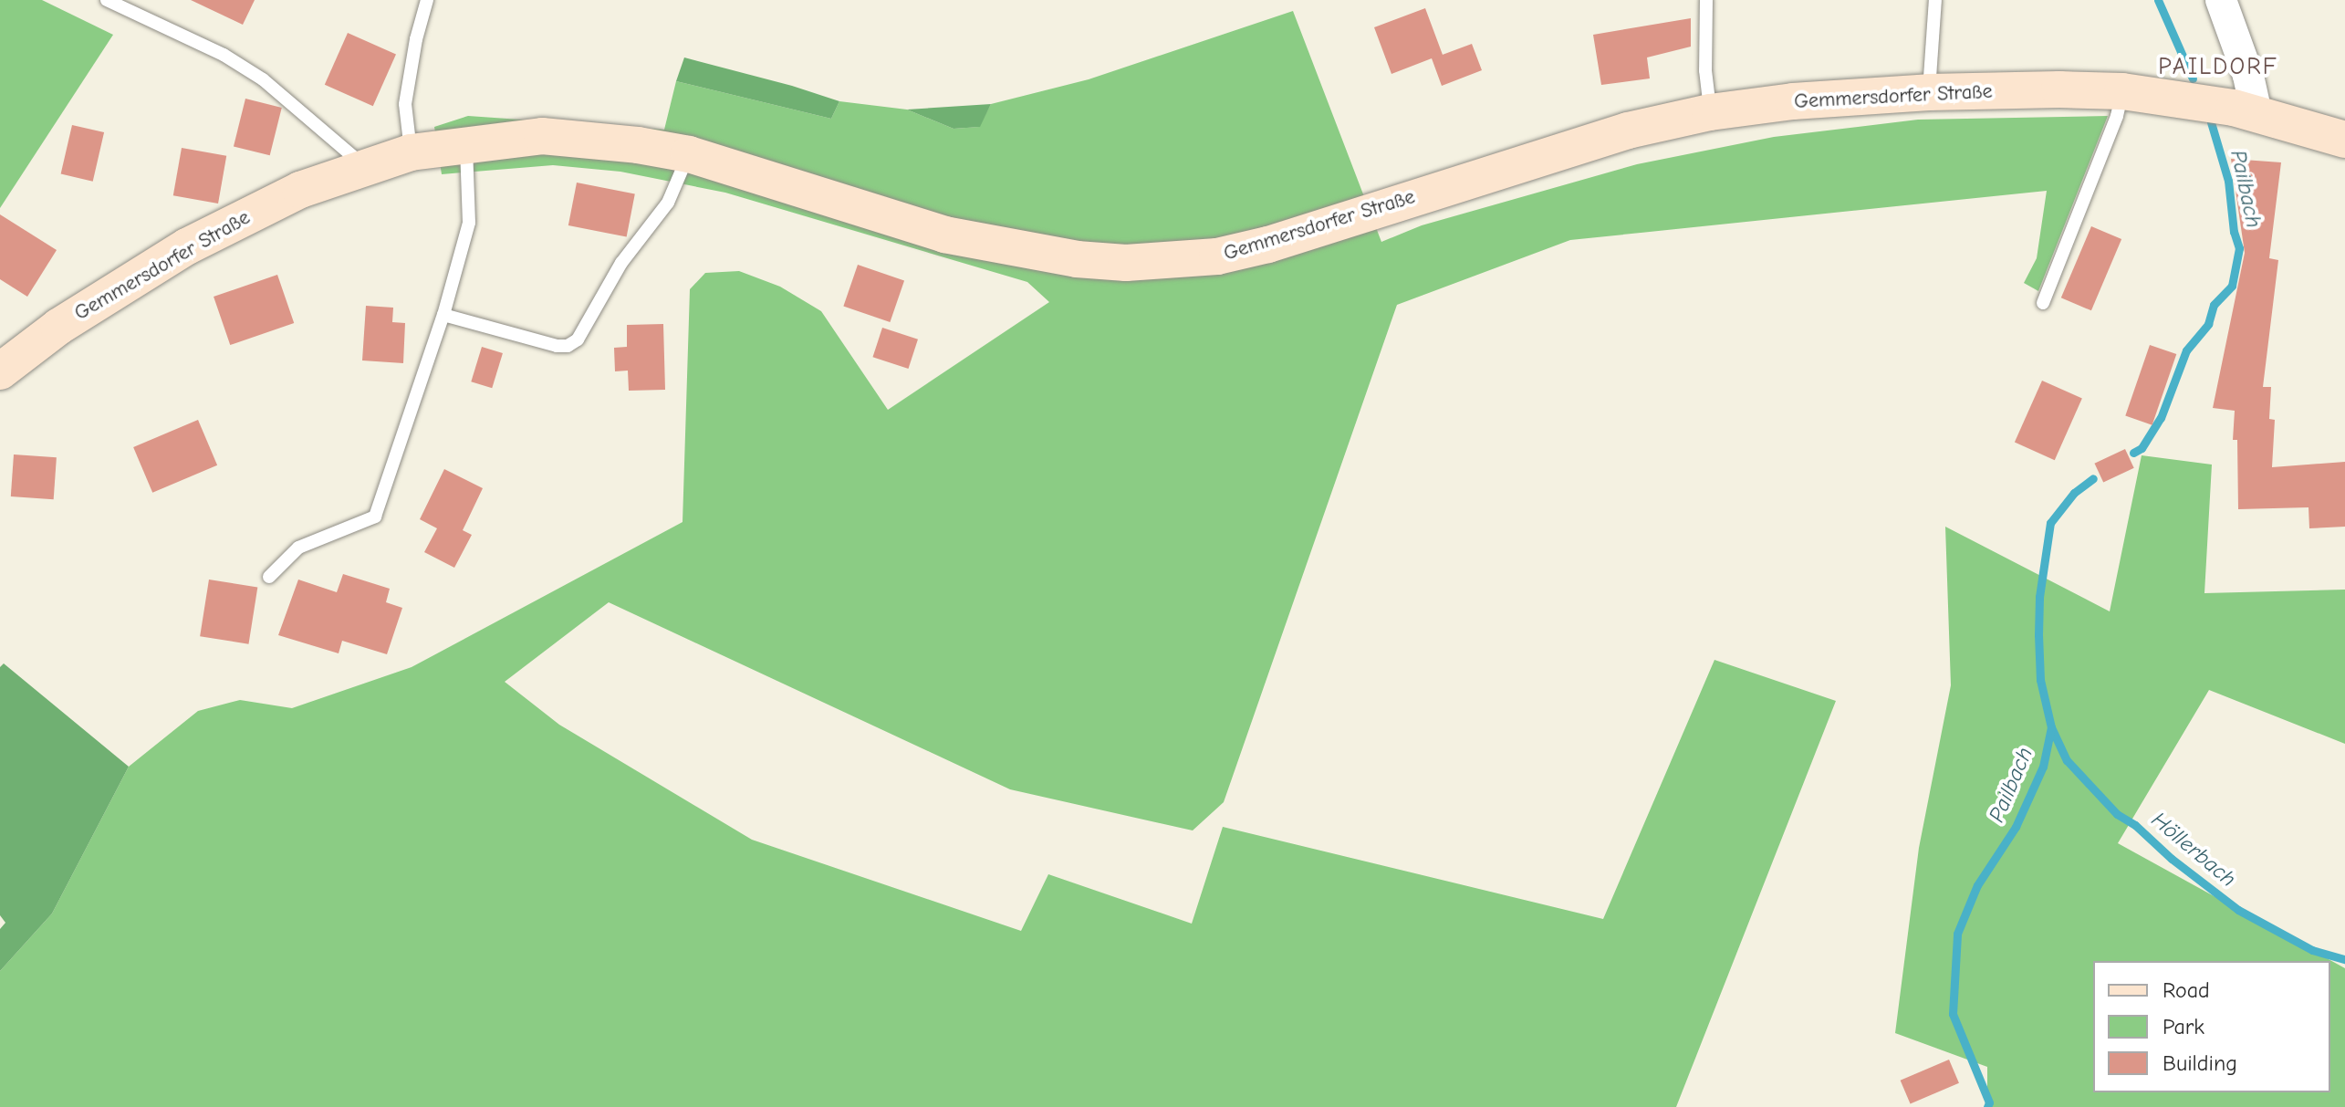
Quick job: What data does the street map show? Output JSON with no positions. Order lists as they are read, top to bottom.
{
  "streets": {
    "main road": ["Gemmersdorfer Straße"]
  },
  "districts": ["PAILDORF"],
  "water": ["Pailbach", "Höllerbach"],
  "legend": ["Road", "Park", "Building"]
}
